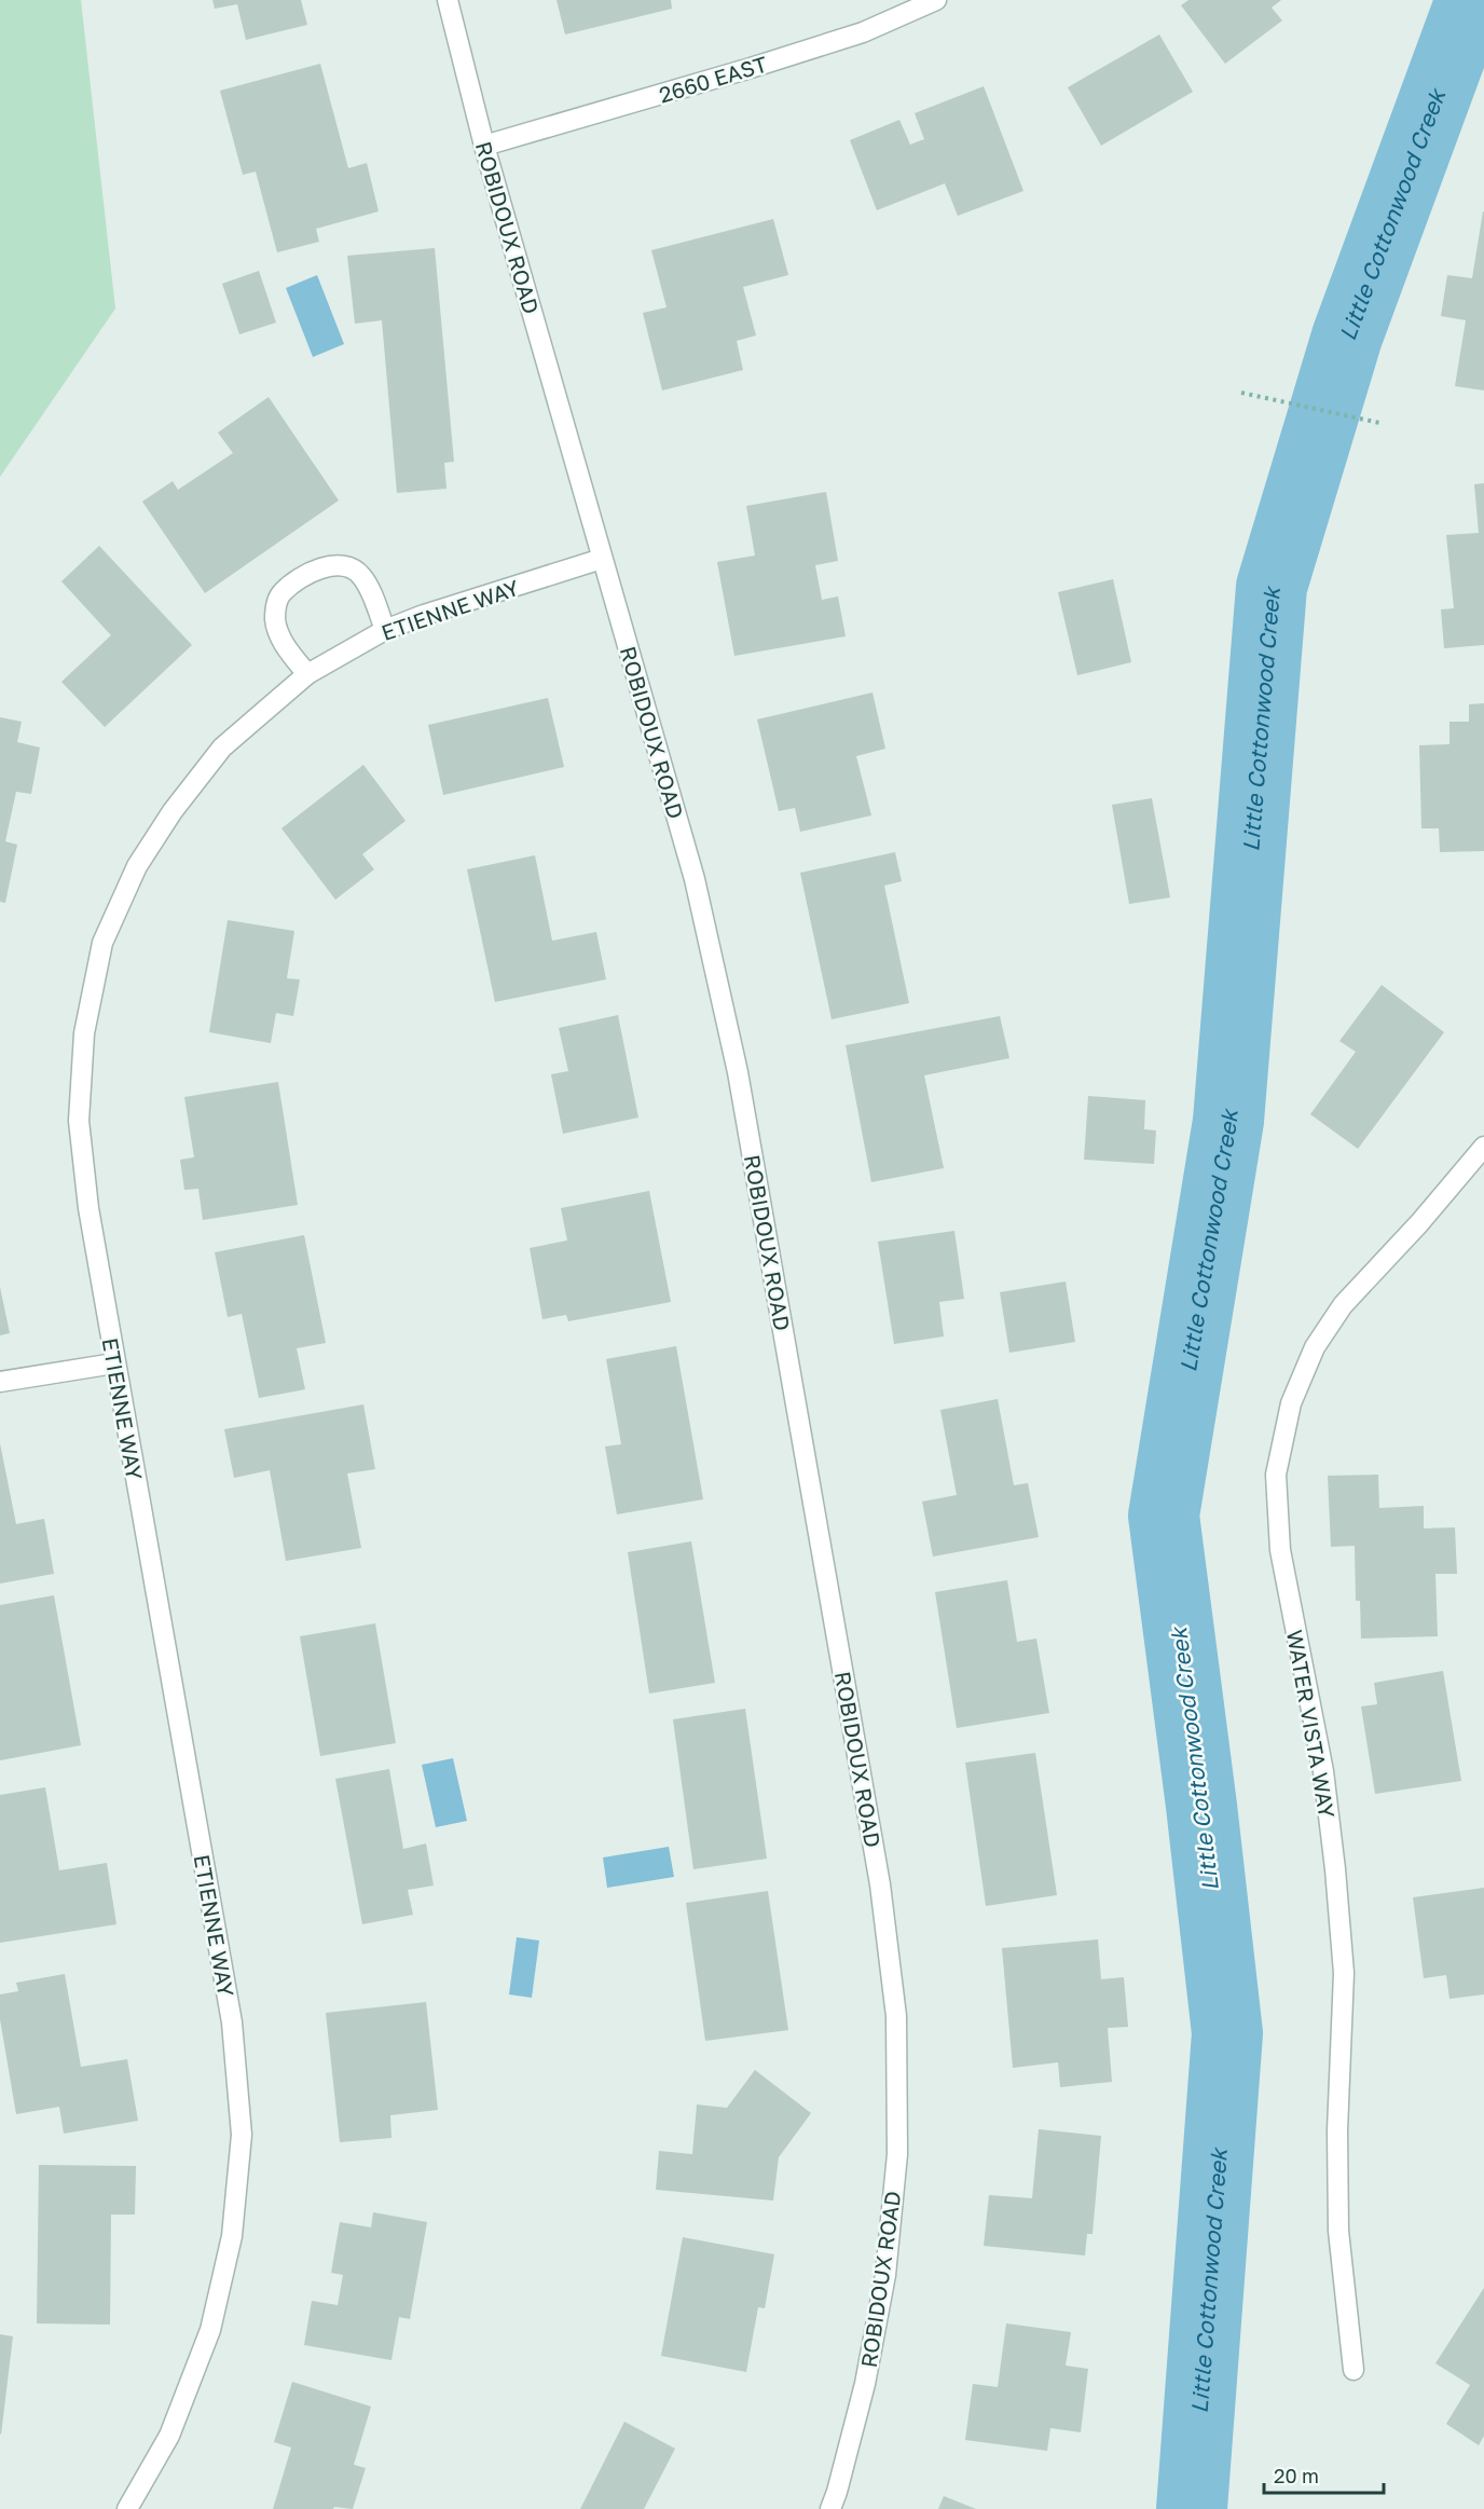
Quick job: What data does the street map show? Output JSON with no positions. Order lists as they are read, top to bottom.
{
  "streets": {
    "street": [
      "2660 EAST",
      "ROBIDOUX ROAD",
      "ETIENNE WAY",
      "WATER VISTA WAY"
    ]
  },
  "crossings": [
    ["2660 EAST", "ROBIDOUX ROAD"],
    ["ROBIDOUX ROAD", "ETIENNE WAY"]
  ],
  "water": ["Little Cottonwood Creek"],
  "scale_bar": "20 m"
}
